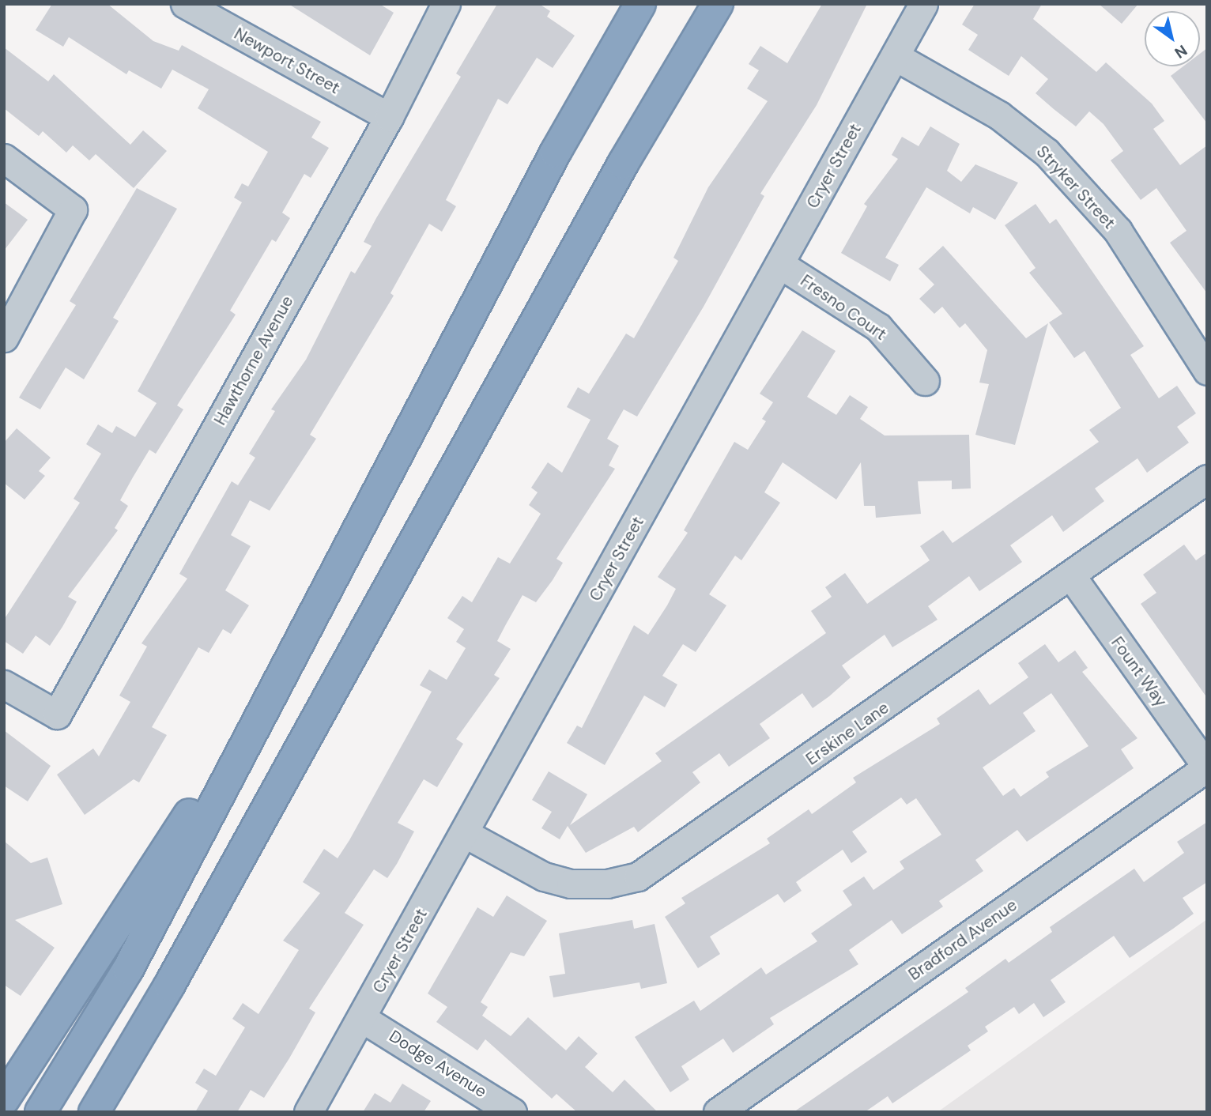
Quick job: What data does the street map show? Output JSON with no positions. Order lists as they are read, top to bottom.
{
  "streets": {
    "street": [
      "Newport Street",
      "Cryer Street",
      "Stryker Street",
      "Fresno Court",
      "Hawthorne Avenue",
      "Fount Way",
      "Erskine Lane",
      "Bradford Avenue",
      "Dodge Avenue"
    ]
  },
  "crossings": [
    ["Newport Street", "Hawthorne Avenue"],
    ["Cryer Street", "Stryker Street"],
    ["Cryer Street", "Fresno Court"],
    ["Cryer Street", "Erskine Lane"],
    ["Cryer Street", "Dodge Avenue"],
    ["Fount Way", "Erskine Lane"],
    ["Fount Way", "Bradford Avenue"]
  ],
  "north": "bottom right"
}
